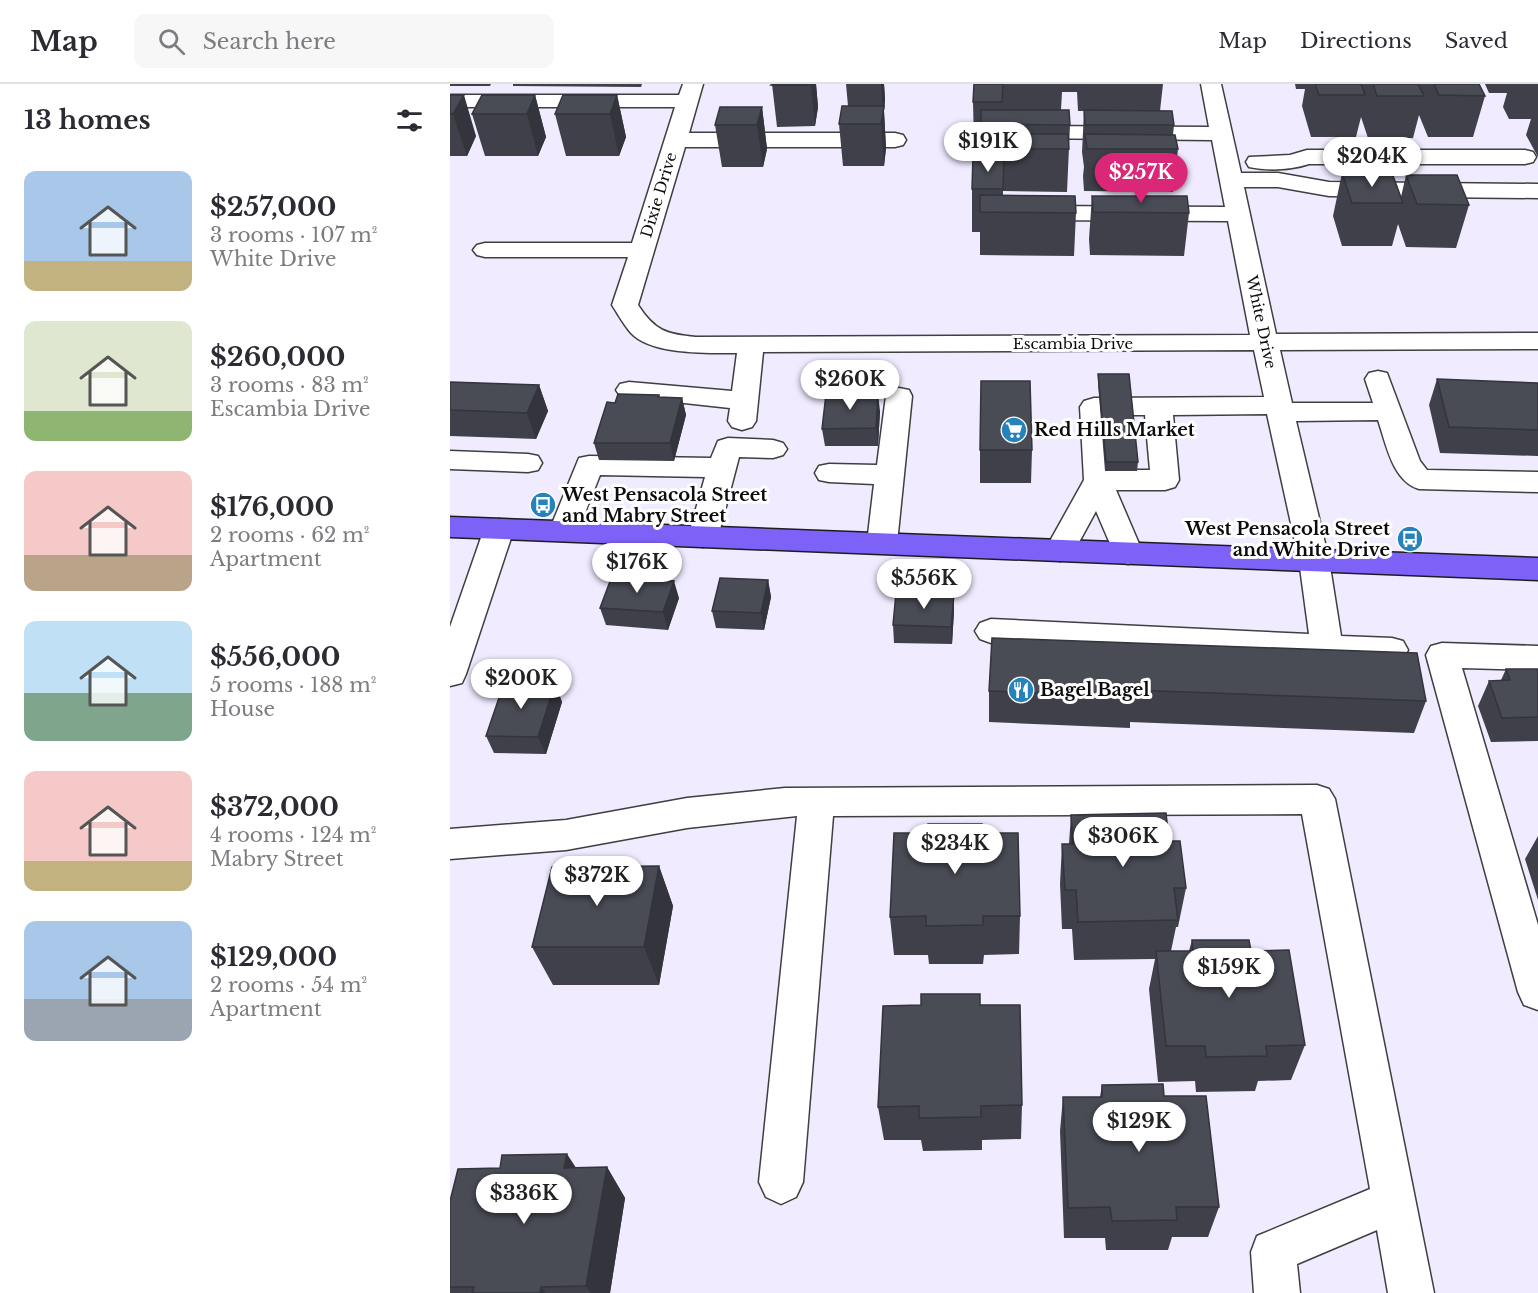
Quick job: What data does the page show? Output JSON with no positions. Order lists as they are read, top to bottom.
{
  "streets": {
    "street": ["Dixie Drive", "White Drive", "Escambia Drive"]
  },
  "crossings": [
    ["Dixie Drive", "Escambia Drive"],
    ["White Drive", "Escambia Drive"]
  ],
  "places": {
    "supermarket": ["Red Hills Market"],
    "bus stop": ["West Pensacola Street and Mabry Street", "West Pensacola Street and White Drive"],
    "restaurant": ["Bagel Bagel"]
  },
  "page": {
    "header": "Map",
    "search": "Search here",
    "nav": ["Map", "Directions", "Saved"],
    "heading": "13 homes",
    "price": [
      "$191K",
      "$204K",
      "$257K",
      "$260K",
      "$176K",
      "$556K",
      "$200K",
      "$306K",
      "$234K",
      "$372K",
      "$159K",
      "$129K",
      "$336K"
    ],
    "list": [
      {
        "name": "$257,000",
        "note": "3 rooms · 107 m² · White Drive"
      },
      {
        "name": "$260,000",
        "note": "3 rooms · 83 m² · Escambia Drive"
      },
      {
        "name": "$176,000",
        "note": "2 rooms · 62 m² · Apartment"
      },
      {
        "name": "$556,000",
        "note": "5 rooms · 188 m² · House"
      },
      {
        "name": "$372,000",
        "note": "4 rooms · 124 m² · Mabry Street"
      },
      {
        "name": "$129,000",
        "note": "2 rooms · 54 m² · Apartment"
      }
    ]
  }
}
